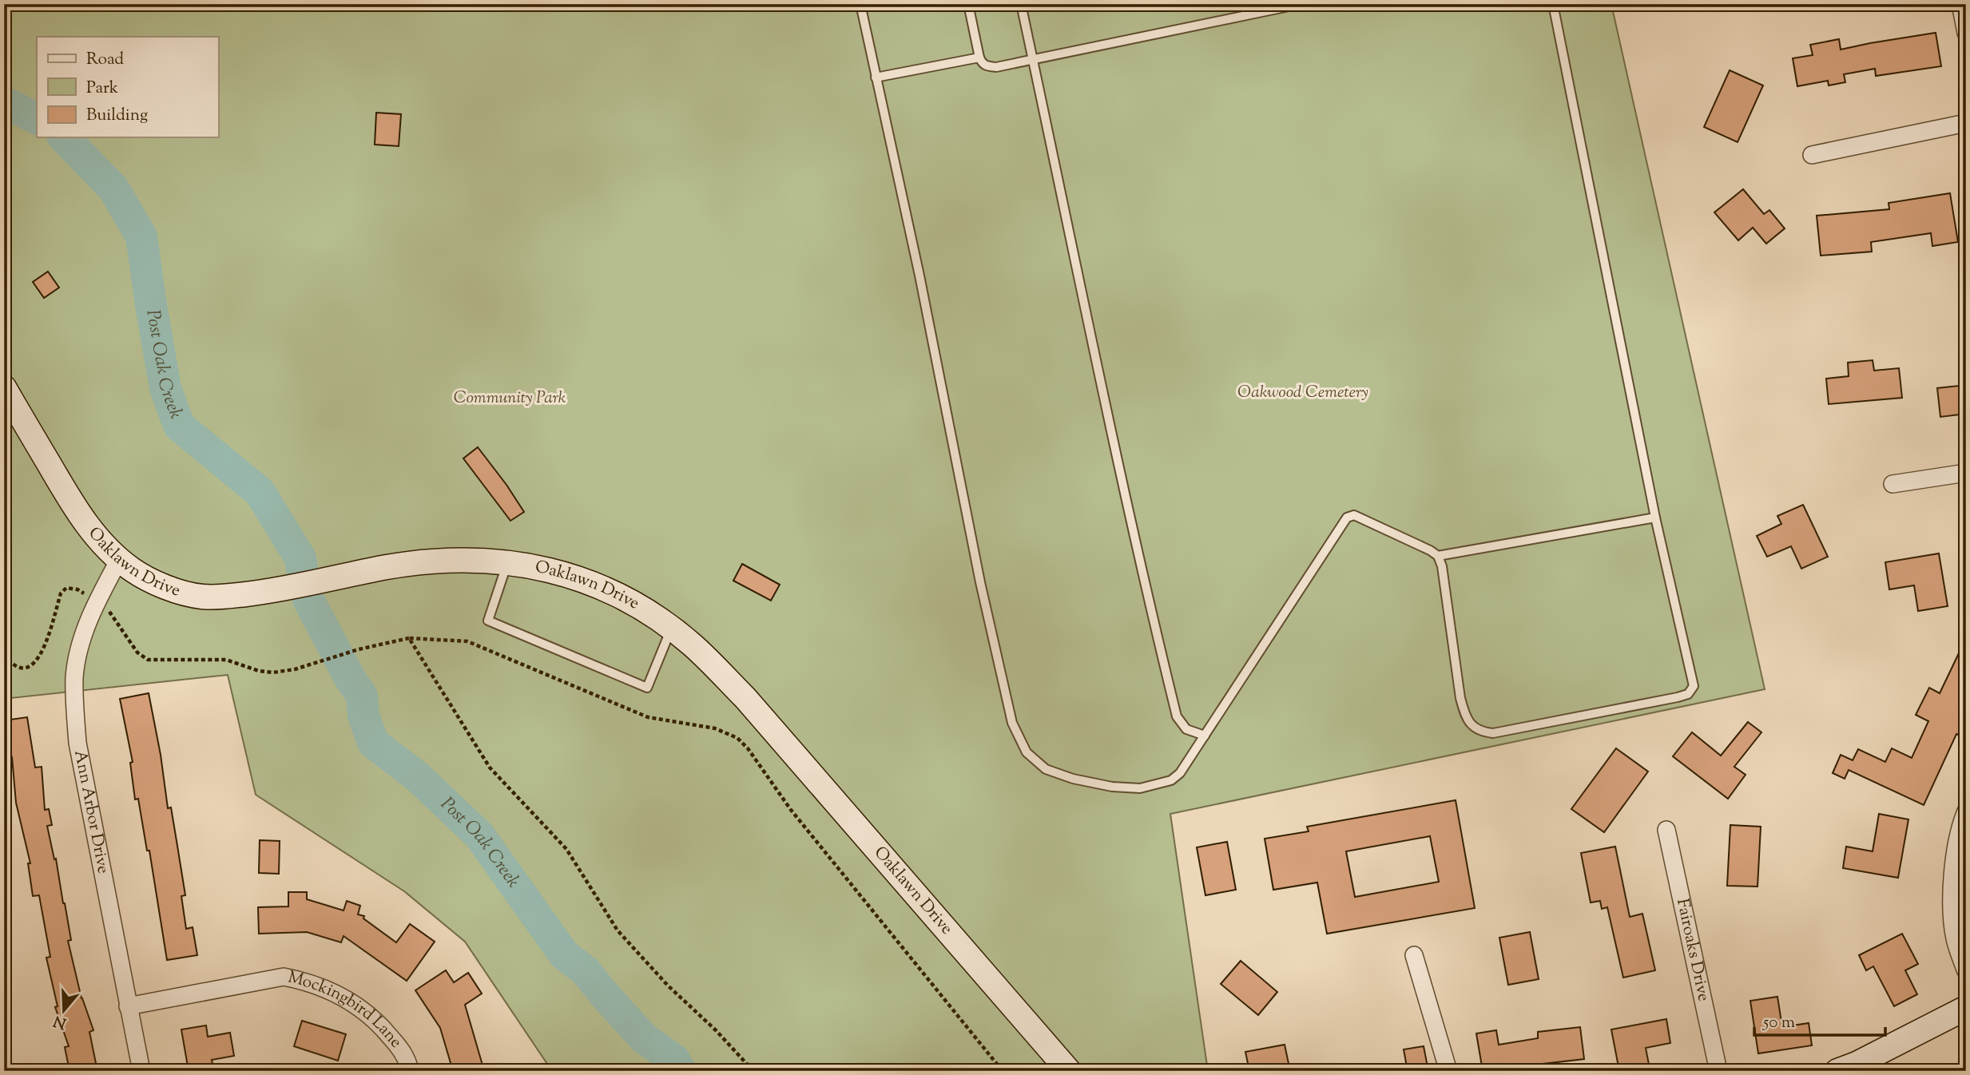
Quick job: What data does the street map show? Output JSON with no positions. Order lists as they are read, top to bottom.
{
  "streets": {
    "street": [
      "Oaklawn Drive",
      "Ann Arbor Drive",
      "Fairoaks Drive",
      "Mockingbird Lane"
    ]
  },
  "crossings": [
    ["Oaklawn Drive", "Ann Arbor Drive"],
    ["Ann Arbor Drive", "Mockingbird Lane"]
  ],
  "water": ["Post Oak Creek"],
  "parks": ["Oakwood Cemetery", "Community Park"],
  "legend": ["Road", "Park", "Building"],
  "scale_bar": "50 m",
  "north": "bottom"
}
